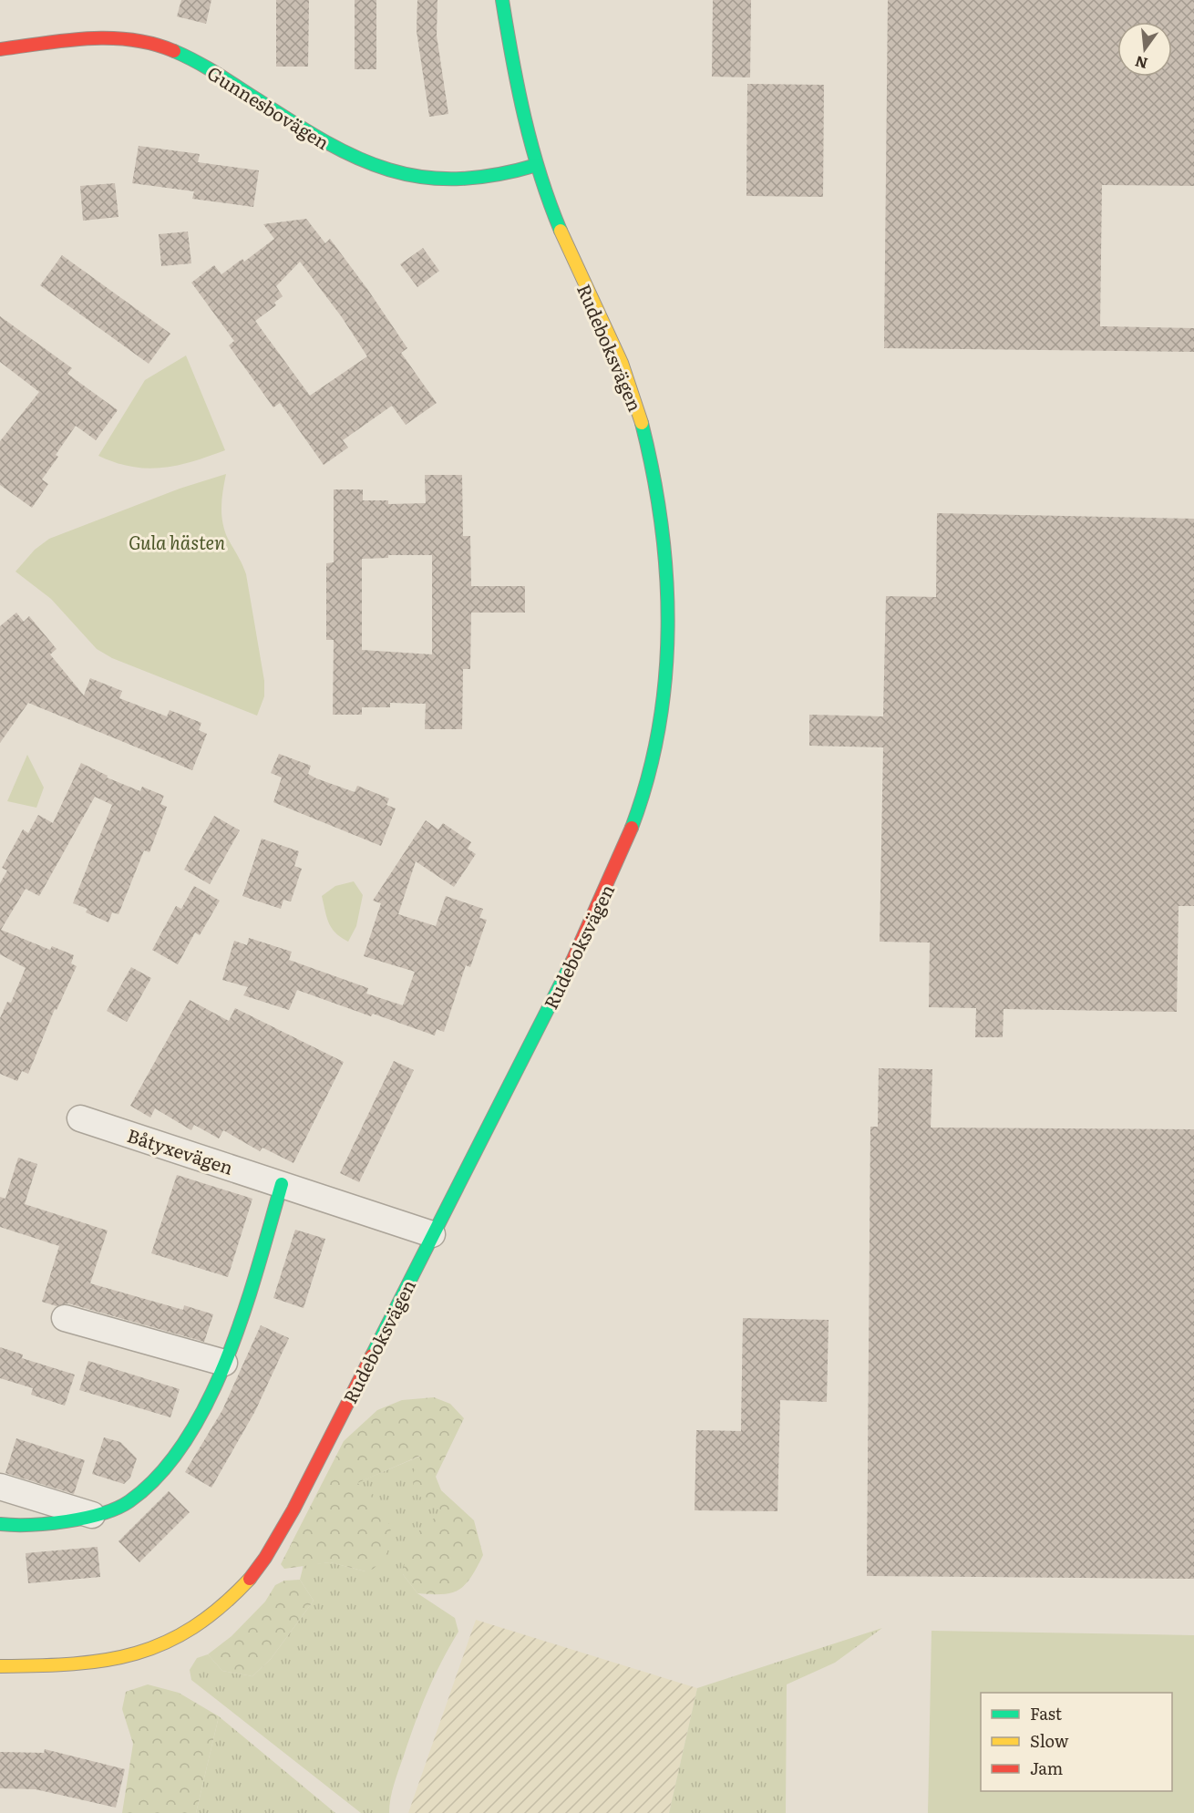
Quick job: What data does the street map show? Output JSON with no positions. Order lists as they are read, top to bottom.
{
  "streets": {
    "street": ["Gunnesbovägen", "Rudeboksvägen", "Båtyxevägen"]
  },
  "crossings": [
    ["Gunnesbovägen", "Rudeboksvägen"],
    ["Rudeboksvägen", "Båtyxevägen"]
  ],
  "parks": ["Gula hästen"],
  "legend": ["Fast", "Slow", "Jam"],
  "north": "bottom"
}
